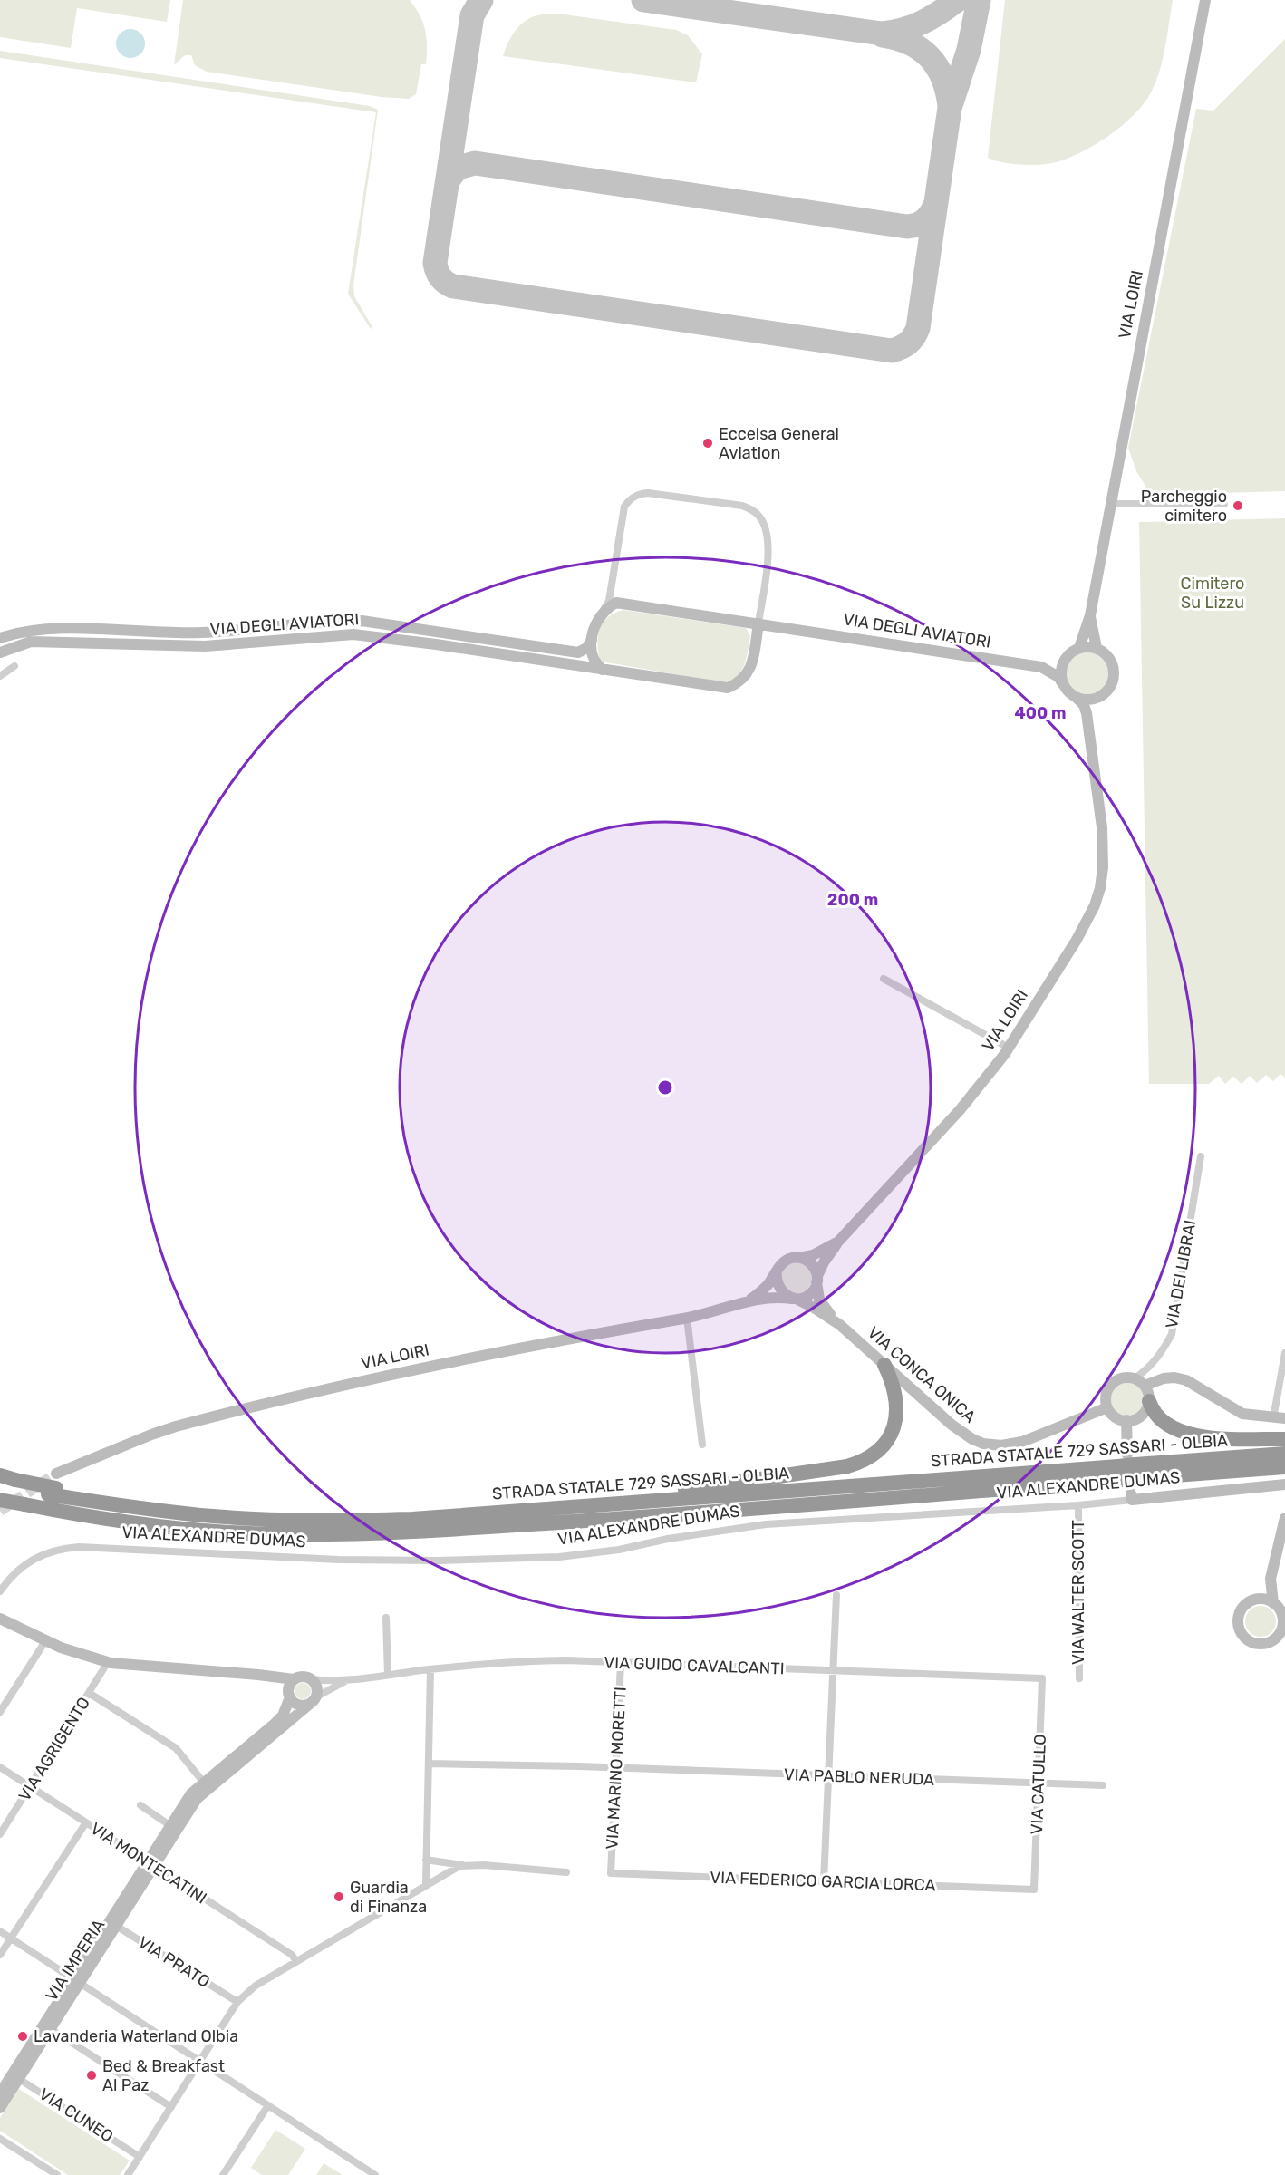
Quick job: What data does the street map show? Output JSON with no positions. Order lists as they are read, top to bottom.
{
  "streets": {
    "highway": ["STRADA STATALE 729 SASSARI - OLBIA"],
    "street": [
      "VIA LOIRI",
      "VIA DEGLI AVIATORI",
      "VIA DEI LIBRAI",
      "VIA CONCA ONICA",
      "VIA ALEXANDRE DUMAS",
      "VIA WALTER SCOTT",
      "VIA GUIDO CAVALCANTI",
      "VIA AGRIGENTO",
      "VIA MARINO MORETTI",
      "VIA PABLO NERUDA",
      "VIA CATULLO",
      "VIA MONTECATINI",
      "VIA FEDERICO GARCIA LORCA",
      "VIA IMPERIA",
      "VIA PRATO",
      "VIA CUNEO"
    ]
  },
  "crossings": [
    ["VIA LOIRI", "VIA DEGLI AVIATORI"],
    ["VIA LOIRI", "VIA CONCA ONICA"],
    ["VIA LOIRI", "STRADA STATALE 729 SASSARI - OLBIA"],
    ["VIA DEI LIBRAI", "VIA CONCA ONICA"],
    ["VIA ALEXANDRE DUMAS", "VIA WALTER SCOTT"],
    ["VIA GUIDO CAVALCANTI", "VIA MARINO MORETTI"],
    ["VIA GUIDO CAVALCANTI", "VIA CATULLO"],
    ["VIA GUIDO CAVALCANTI", "VIA IMPERIA"],
    ["VIA AGRIGENTO", "VIA MONTECATINI"],
    ["VIA MARINO MORETTI", "VIA PABLO NERUDA"],
    ["VIA MARINO MORETTI", "VIA FEDERICO GARCIA LORCA"],
    ["VIA PABLO NERUDA", "VIA CATULLO"],
    ["VIA CATULLO", "VIA FEDERICO GARCIA LORCA"],
    ["VIA MONTECATINI", "VIA IMPERIA"],
    ["VIA IMPERIA", "VIA PRATO"],
    ["VIA IMPERIA", "VIA CUNEO"]
  ],
  "parks": ["Cimitero Su Lizzu"],
  "places": [
    "Eccelsa General Aviation",
    "Parcheggio cimitero",
    "Guardia di Finanza",
    "Lavanderia Waterland Olbia",
    "Bed & Breakfast Al Paz"
  ],
  "rings": ["400 m", "200 m"]
}
